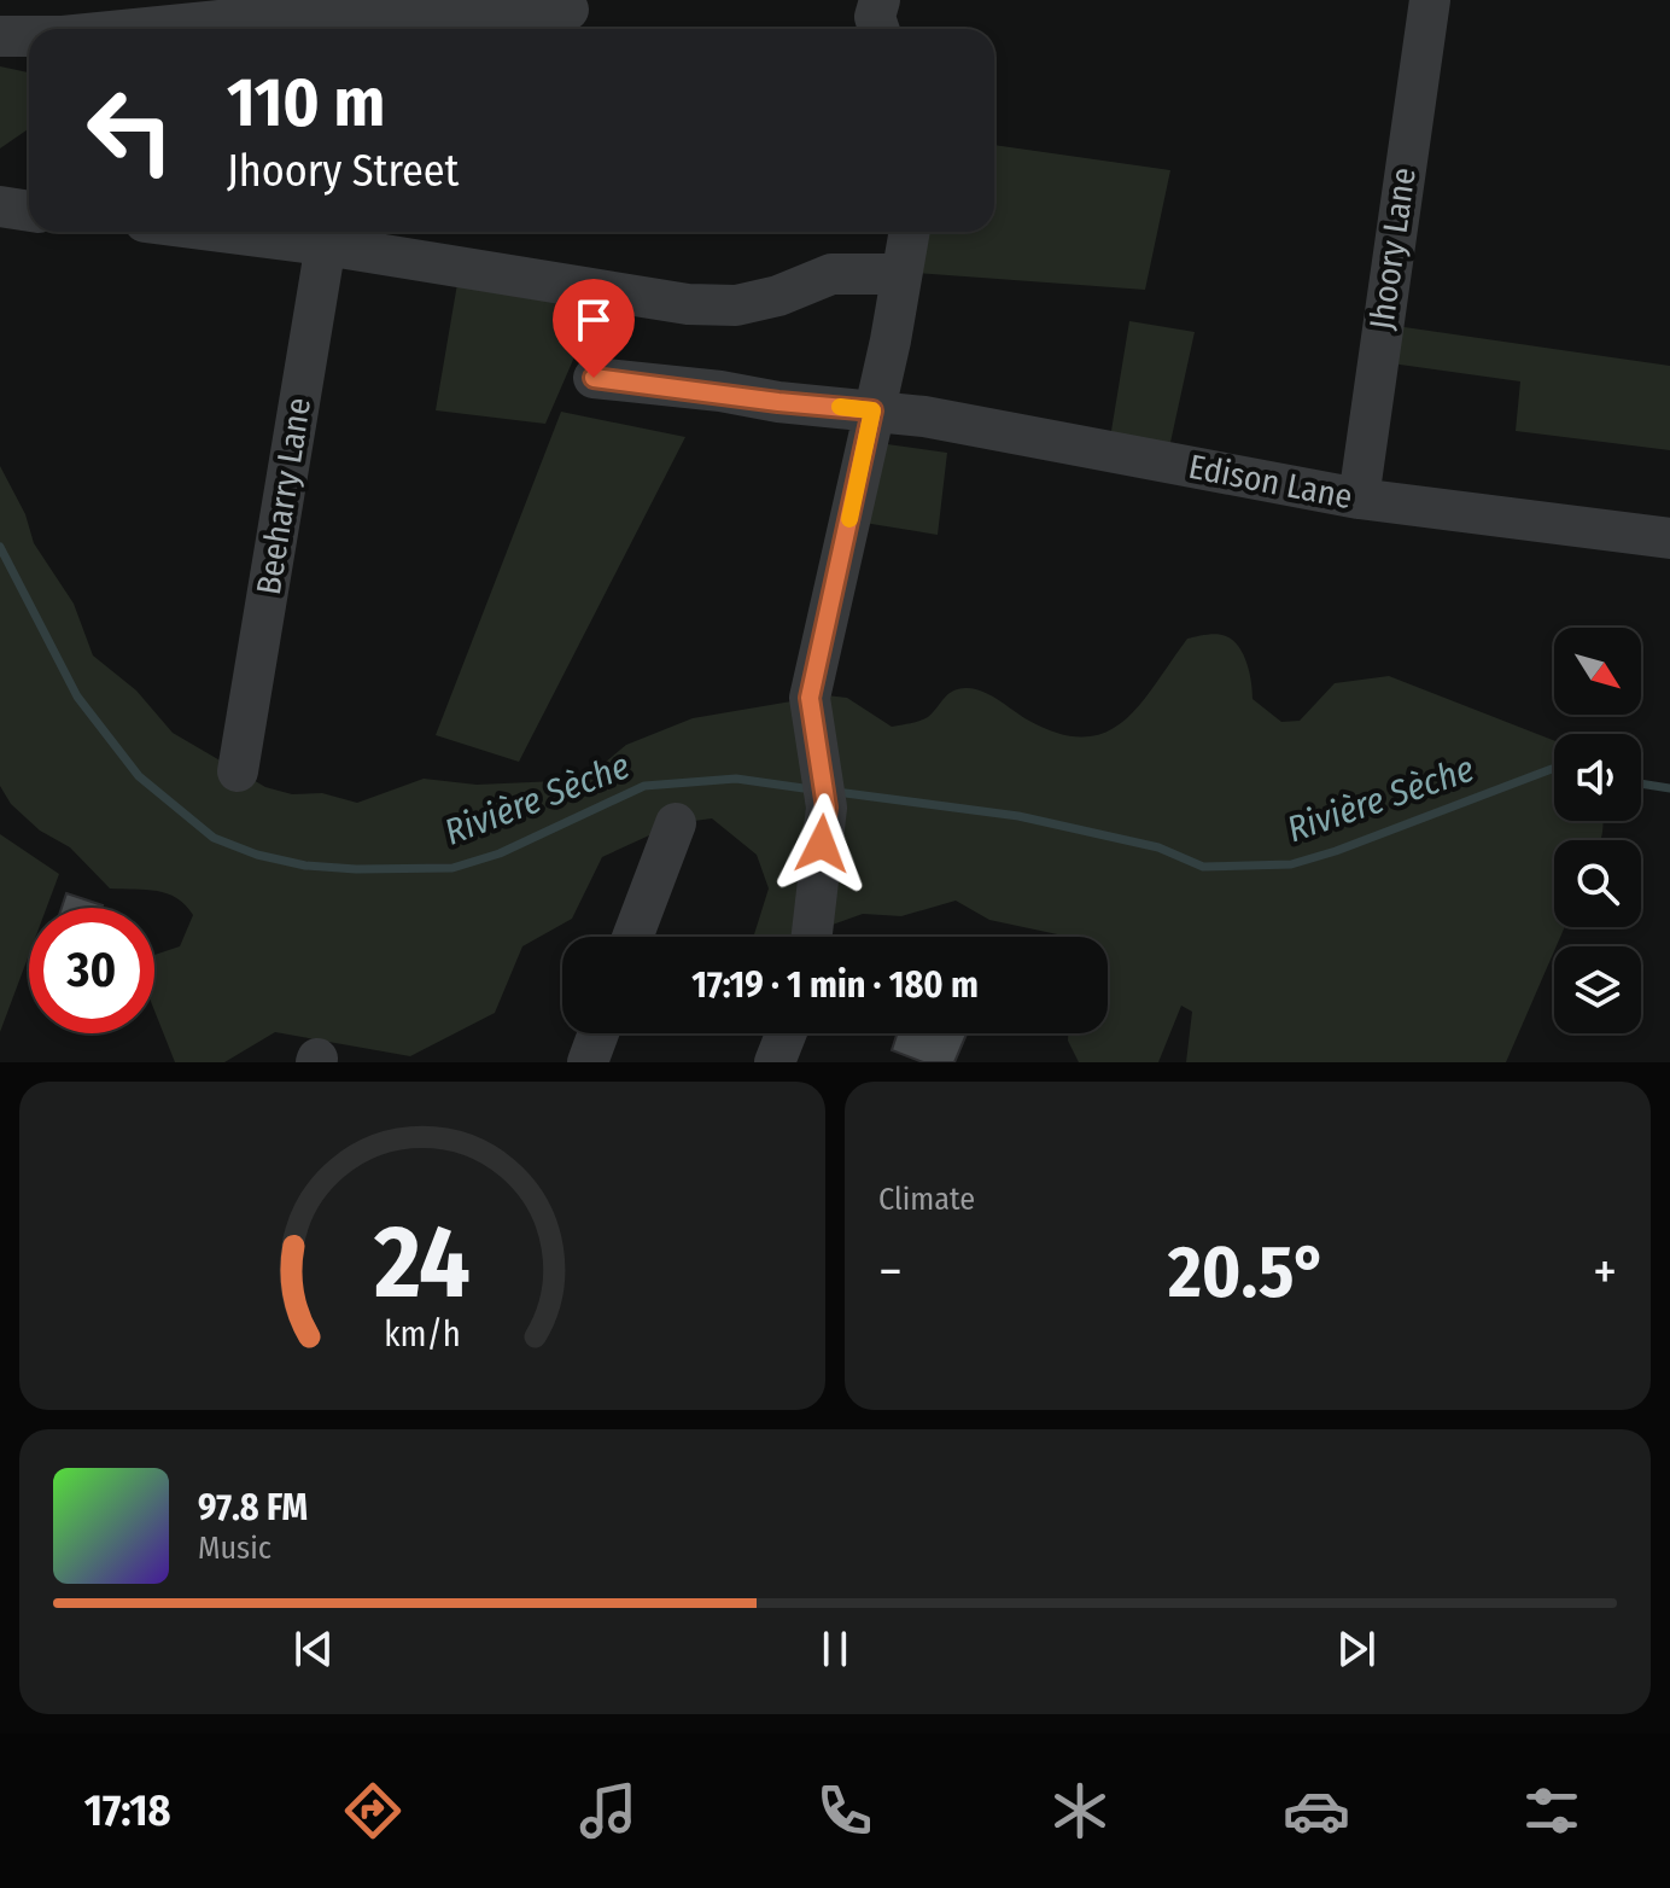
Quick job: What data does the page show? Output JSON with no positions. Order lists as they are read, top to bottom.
{
  "streets": {
    "street": ["Jhoory Lane", "Edison Lane", "Beeharry Lane"]
  },
  "crossings": [
    ["Jhoory Lane", "Edison Lane"]
  ],
  "water": ["Rivière Sèche"],
  "north": "bottom right",
  "page": {
    "turn": ["110 m", "Jhoory Street"],
    "limit": "30",
    "trip": "17:19 · 1 min · 180 m",
    "tile": "Climate",
    "heat": ["−", "20.5°", "+"],
    "song": ["97.8 FM", "Music"],
    "tabs": "17:18",
    "gauge": ["24", "km/h"]
  }
}
